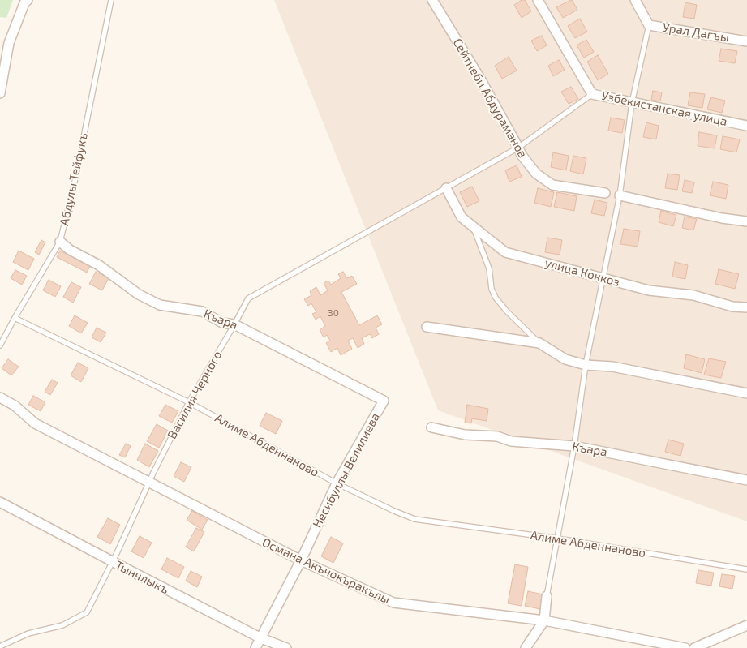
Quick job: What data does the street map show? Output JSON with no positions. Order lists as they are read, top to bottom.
{
  "streets": {
    "street": [
      "Урал Дагъы",
      "Сейтнеби Абдураманов",
      "Узбекистанская улица",
      "улица Коккоз",
      "Къара",
      "Несибуллы Велилиева",
      "Османа Акъчокъракълы",
      "Тынчлыкъ"
    ],
    "lane": ["Абдулы Тейфукъ", "Василия Черного", "Алиме Абденнаново"]
  },
  "crossings": [
    ["Сейтнеби Абдураманов", "Василия Черного"],
    ["Узбекистанская улица", "Василия Черного"],
    ["Абдулы Тейфукъ", "Къара"],
    ["Абдулы Тейфукъ", "Алиме Абденнаново"],
    ["улица Коккоз", "Василия Черного"],
    ["Къара", "Василия Черного"],
    ["Къара", "Несибуллы Велилиева"],
    ["Василия Черного", "Алиме Абденнаново"],
    ["Василия Черного", "Османа Акъчокъракълы"],
    ["Василия Черного", "Тынчлыкъ"],
    ["Алиме Абденнаново", "Несибуллы Велилиева"],
    ["Несибуллы Велилиева", "Османа Акъчокъракълы"],
    ["Несибуллы Велилиева", "Тынчлыкъ"]
  ],
  "house_numbers": ["30"]
}
